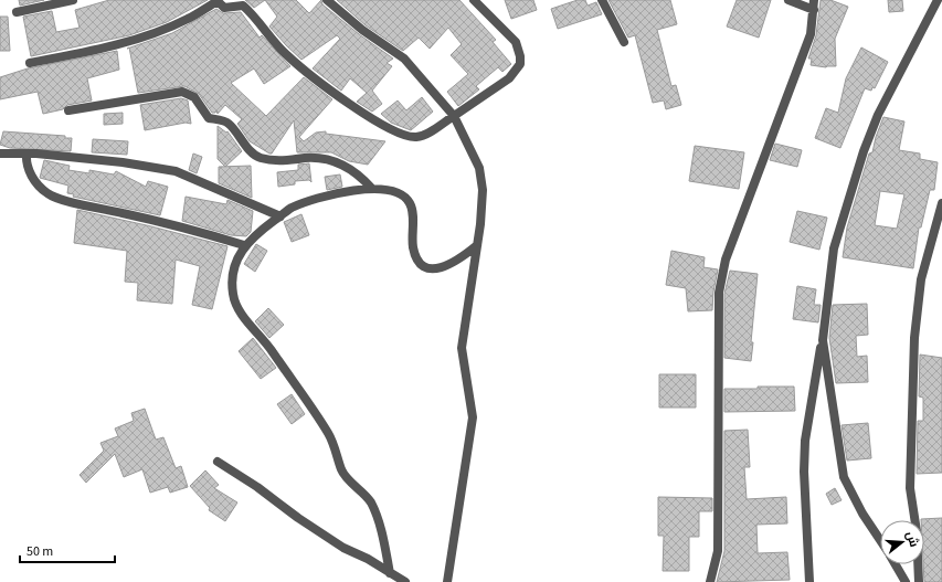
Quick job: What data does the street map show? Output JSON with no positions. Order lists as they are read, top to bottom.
{
  "scale_bar": "50 m",
  "north": "right"
}
